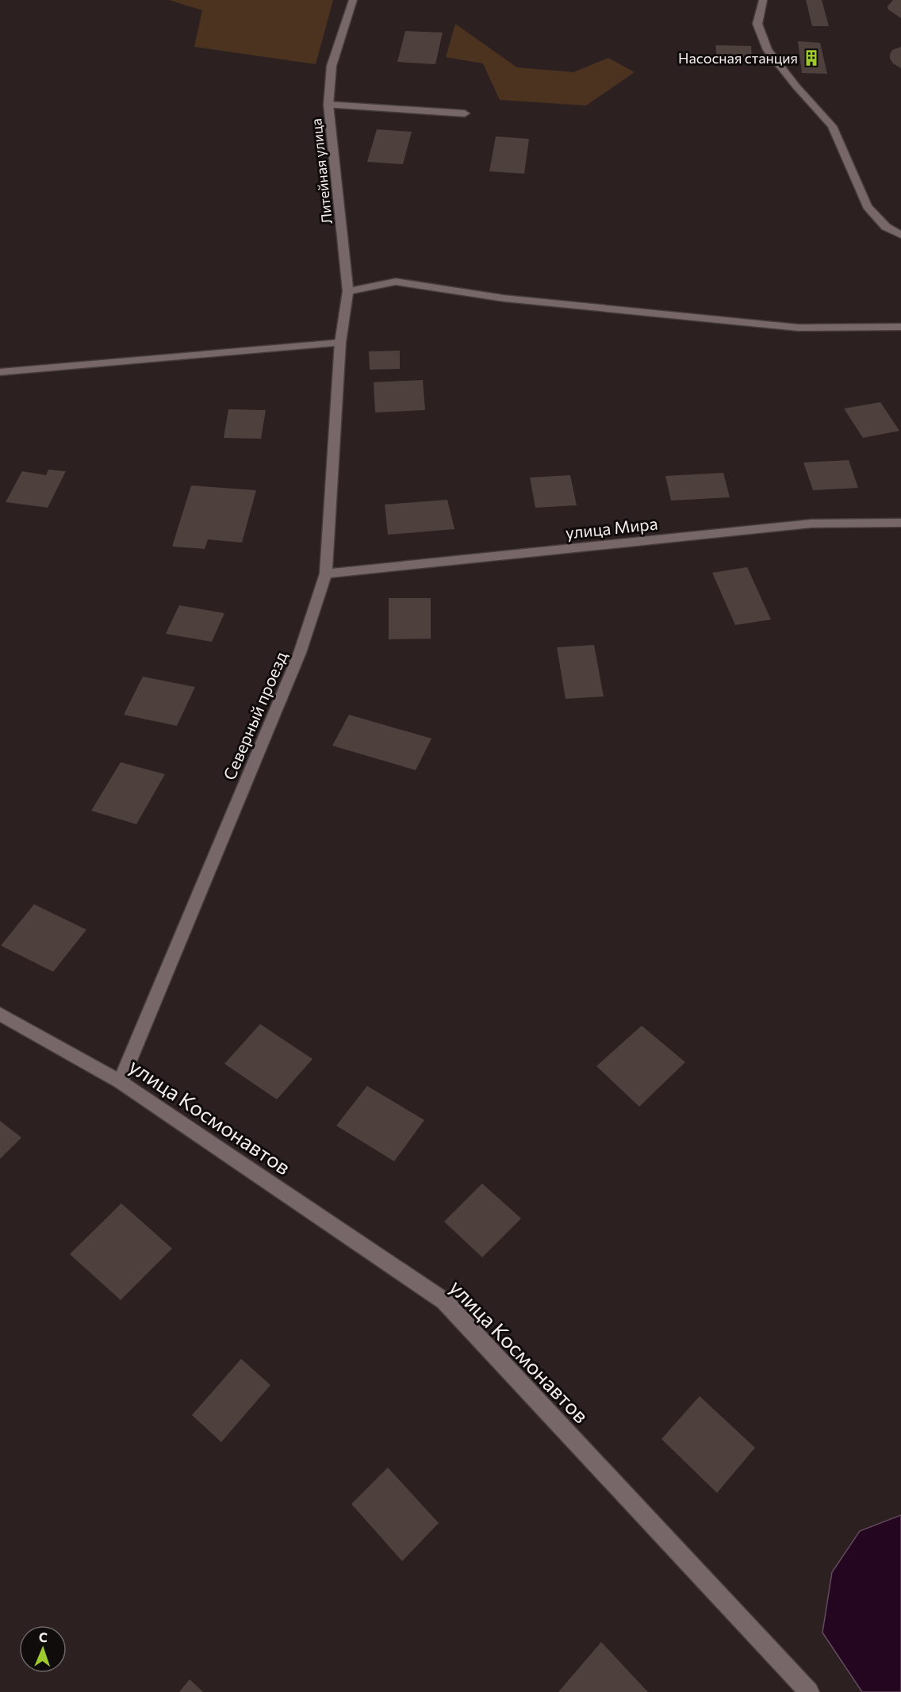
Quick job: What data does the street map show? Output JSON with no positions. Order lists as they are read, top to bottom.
{
  "streets": {
    "street": [
      "Литейная улица",
      "улица Мира",
      "Северный проезд",
      "улица Космонавтов"
    ]
  },
  "crossings": [
    ["Литейная улица", "Северный проезд"],
    ["улица Мира", "Северный проезд"],
    ["Северный проезд", "улица Космонавтов"]
  ],
  "places": {
    "building": ["Насосная станция"]
  },
  "north": "top"
}
